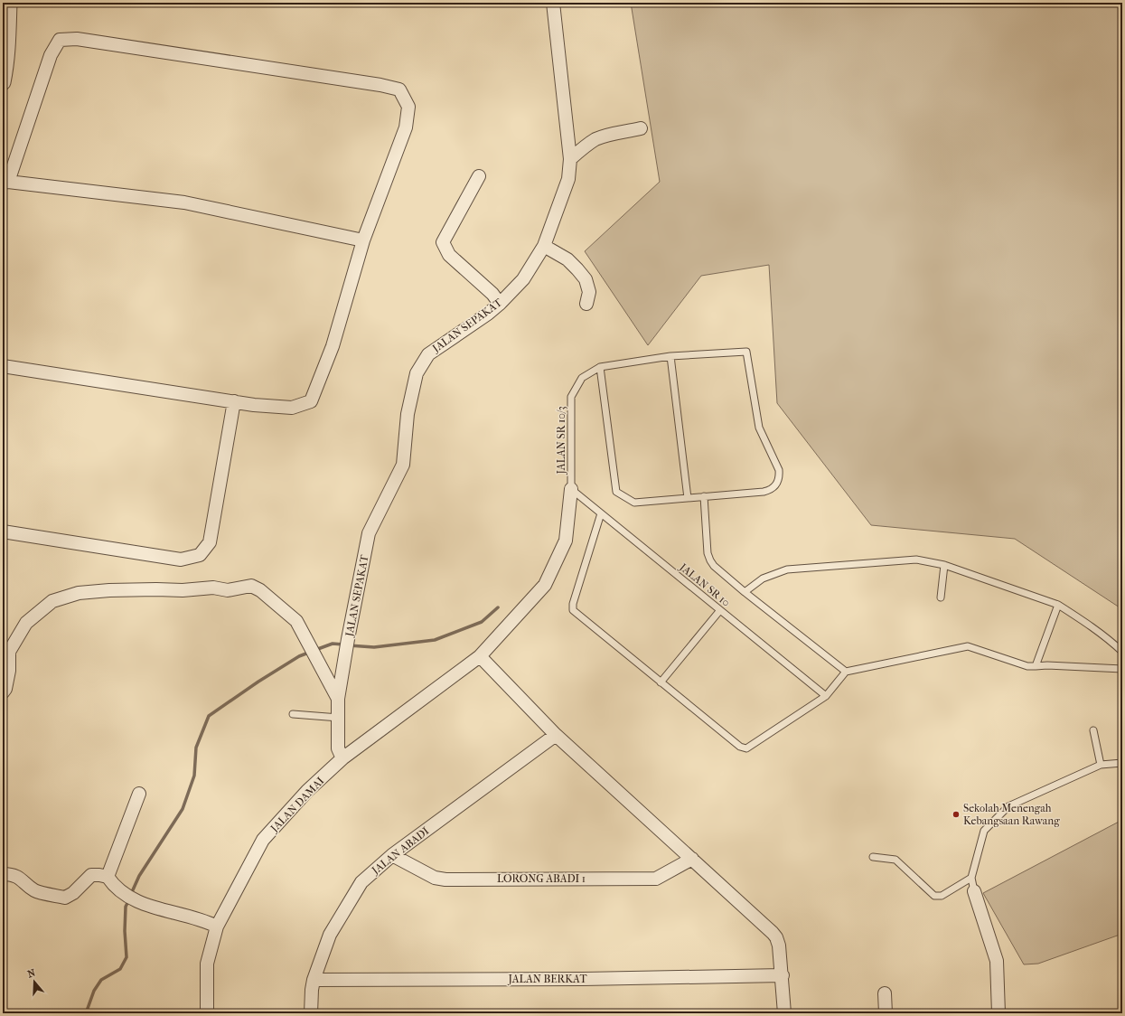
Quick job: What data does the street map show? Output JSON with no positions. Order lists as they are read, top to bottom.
{
  "streets": {
    "street": [
      "JALAN SEPAKAT",
      "JALAN DAMAI",
      "JALAN ABADI",
      "LORONG ABADI 1",
      "JALAN BERKAT"
    ],
    "lane": ["JALAN SR 10/3", "JALAN SR 10"]
  },
  "crossings": [
    ["JALAN SEPAKAT", "JALAN DAMAI"],
    ["JALAN SR 10/3", "JALAN SR 10"],
    ["JALAN SR 10/3", "JALAN DAMAI"],
    ["JALAN SR 10", "JALAN DAMAI"],
    ["JALAN ABADI", "LORONG ABADI 1"],
    ["JALAN ABADI", "JALAN BERKAT"]
  ],
  "places": ["Sekolah Menengah Kebangsaan Rawang"],
  "north": "top"
}
